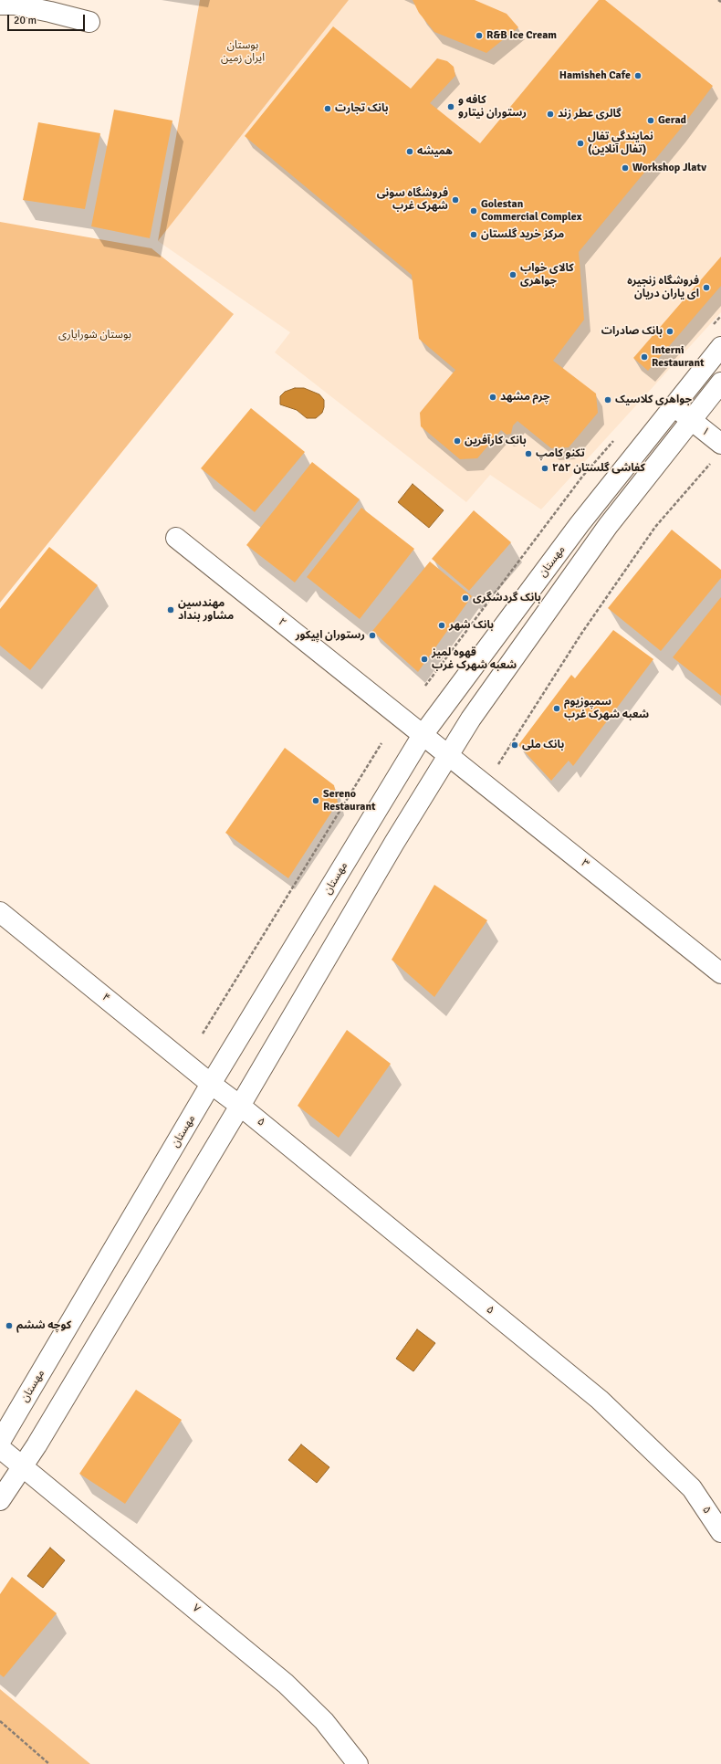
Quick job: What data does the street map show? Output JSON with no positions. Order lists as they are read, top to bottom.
{
  "streets": {
    "street": [
      "۱",
      "مهستان",
      "۲",
      "۳",
      "۴",
      "۵",
      "۷"
    ]
  },
  "crossings": [
    ["۱", "مهستان"],
    ["مهستان", "۲"],
    ["مهستان", "۴"],
    ["۲", "۳"],
    ["۴", "۵"]
  ],
  "parks": ["بوستان ایران زمین", "بوستان شورایاری"],
  "places": [
    "R&B Ice Cream",
    "Hamisheh Cafe",
    "كافه و رستوران نيتارو",
    "بانک تجارت",
    "گالری عطر زند",
    "Gerad",
    "نمایندگی تفال (تفال آنلاین)",
    "همیشه",
    "Workshop Jlatv",
    "فروشگاه سونی شهرک غرب",
    "Golestan Commercial Complex",
    "مرکز خرید گلستان",
    "کالای خواب جواهری",
    "فروشگاه زنجیره ای یاران دریان",
    "بانک صادرات",
    "Interni Restaurant",
    "چرم مشهد",
    "جواهری کلاسیک",
    "بانک کارآفرین",
    "تکنو کامپ",
    "کفاشی گلستان ۲۵۲",
    "بانک گردشگری",
    "مهندسین مشاور بنداد",
    "بانک شهر",
    "رستوران اپیکور",
    "قهوه لمیز شعبه شهرک غرب",
    "سمپوزیوم شعبه شهرک غرب",
    "بانک ملی",
    "Sereno Restaurant",
    "کوچه ششم"
  ],
  "scale_bar": "20 m"
}
